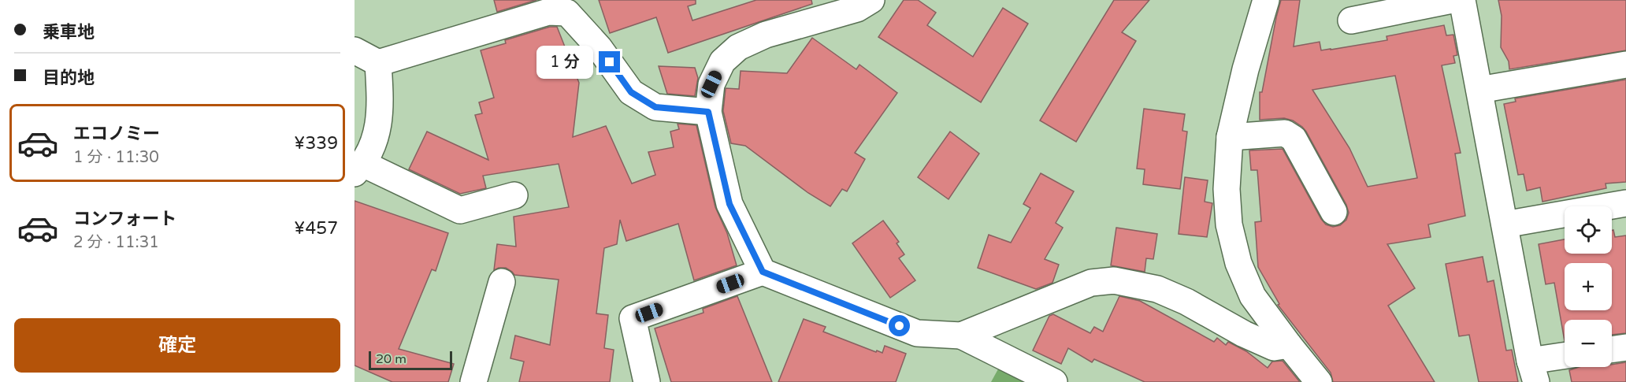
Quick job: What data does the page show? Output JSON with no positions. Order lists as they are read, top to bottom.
{
  "scale_bar": "20 m",
  "page": {
    "banner": ["乗車地", "目的地"],
    "bubble": "1 分",
    "list": [
      {
        "name": "エコノミー",
        "note": "1 分 · 11:30",
        "value": "¥339"
      },
      {
        "name": "コンフォート",
        "note": "2 分 · 11:31",
        "value": "¥457"
      }
    ],
    "map_buttons": ["+", "−"],
    "buttons": "確定",
    "scale": "20 m"
  }
}
